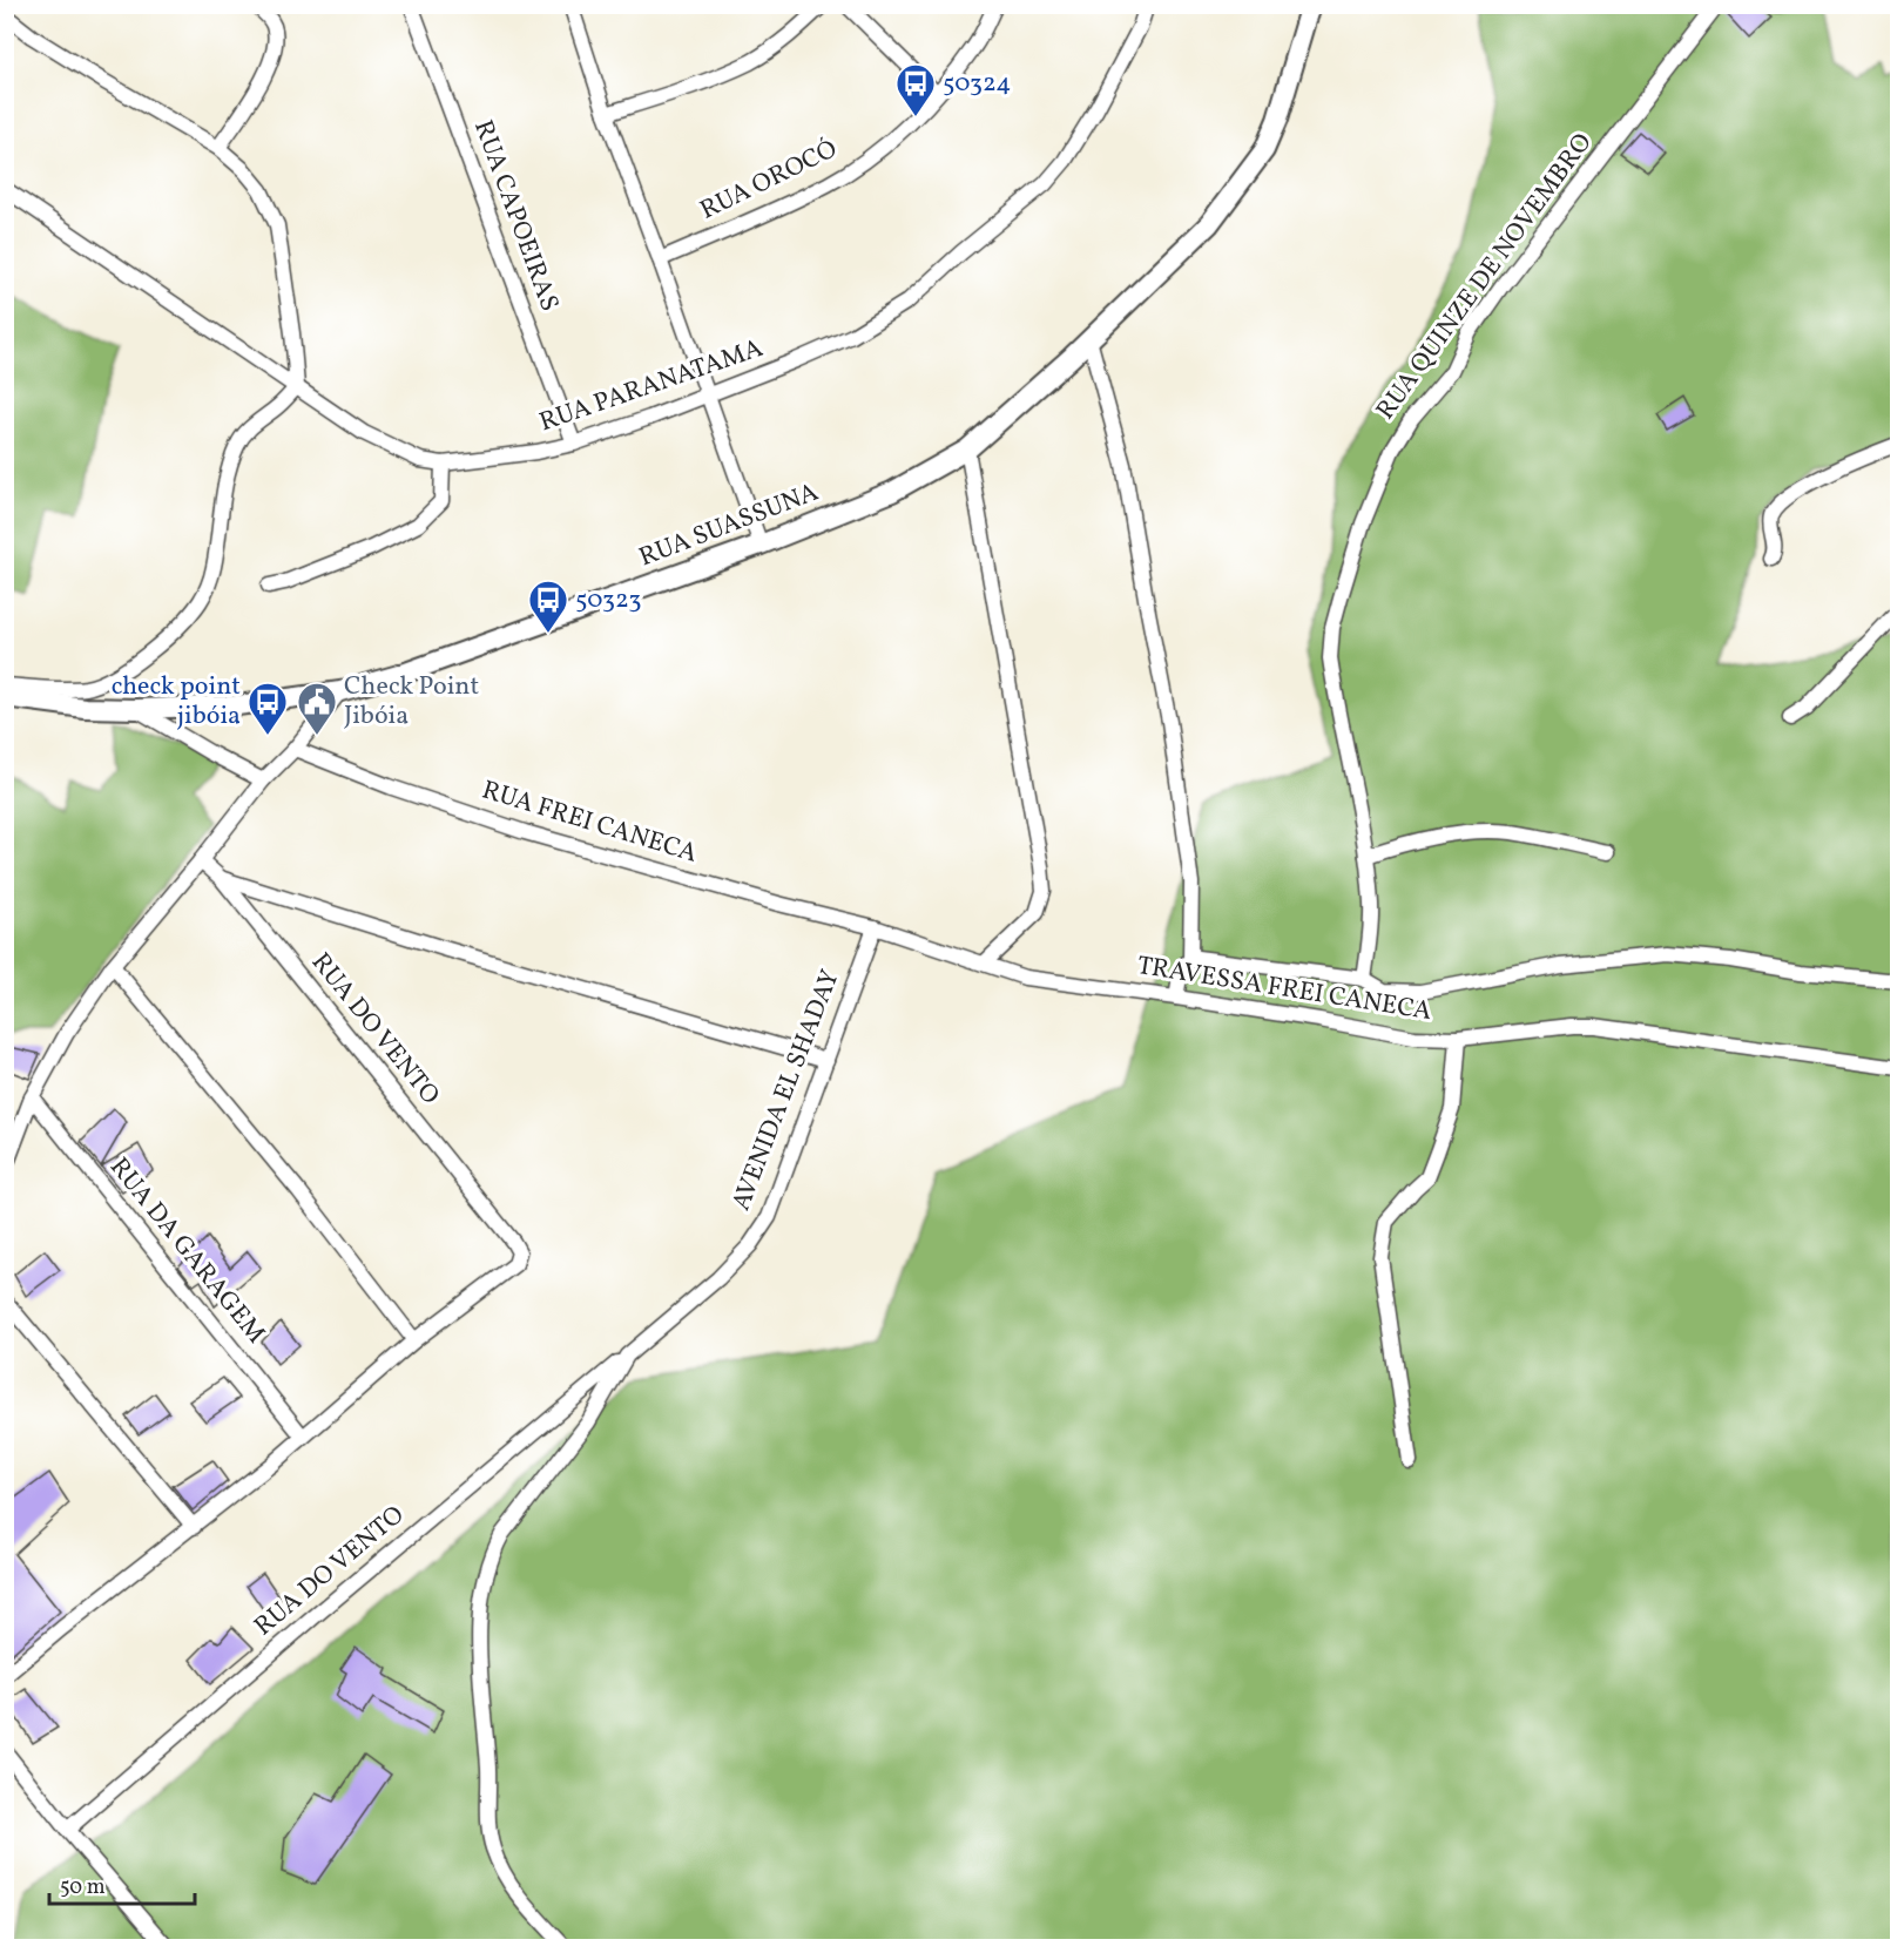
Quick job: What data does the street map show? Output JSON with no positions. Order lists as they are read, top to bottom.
{
  "streets": {
    "street": [
      "RUA OROCÓ",
      "RUA CAPOEIRAS",
      "RUA QUINZE DE NOVEMBRO",
      "RUA PARANATAMA",
      "RUA SUASSUNA",
      "RUA FREI CANECA",
      "TRAVESSA FREI CANECA",
      "RUA DO VENTO",
      "AVENIDA EL SHADAY",
      "RUA DA GARAGEM"
    ]
  },
  "crossings": [
    ["RUA CAPOEIRAS", "RUA PARANATAMA"],
    ["RUA FREI CANECA", "TRAVESSA FREI CANECA"],
    ["RUA FREI CANECA", "AVENIDA EL SHADAY"],
    ["TRAVESSA FREI CANECA", "AVENIDA EL SHADAY"],
    ["RUA DO VENTO", "AVENIDA EL SHADAY"]
  ],
  "places": {
    "bus stop": ["50324", "50323", "check point jibóia"],
    "public building": ["Check Point Jibóia"]
  },
  "scale_bar": "50 m"
}
